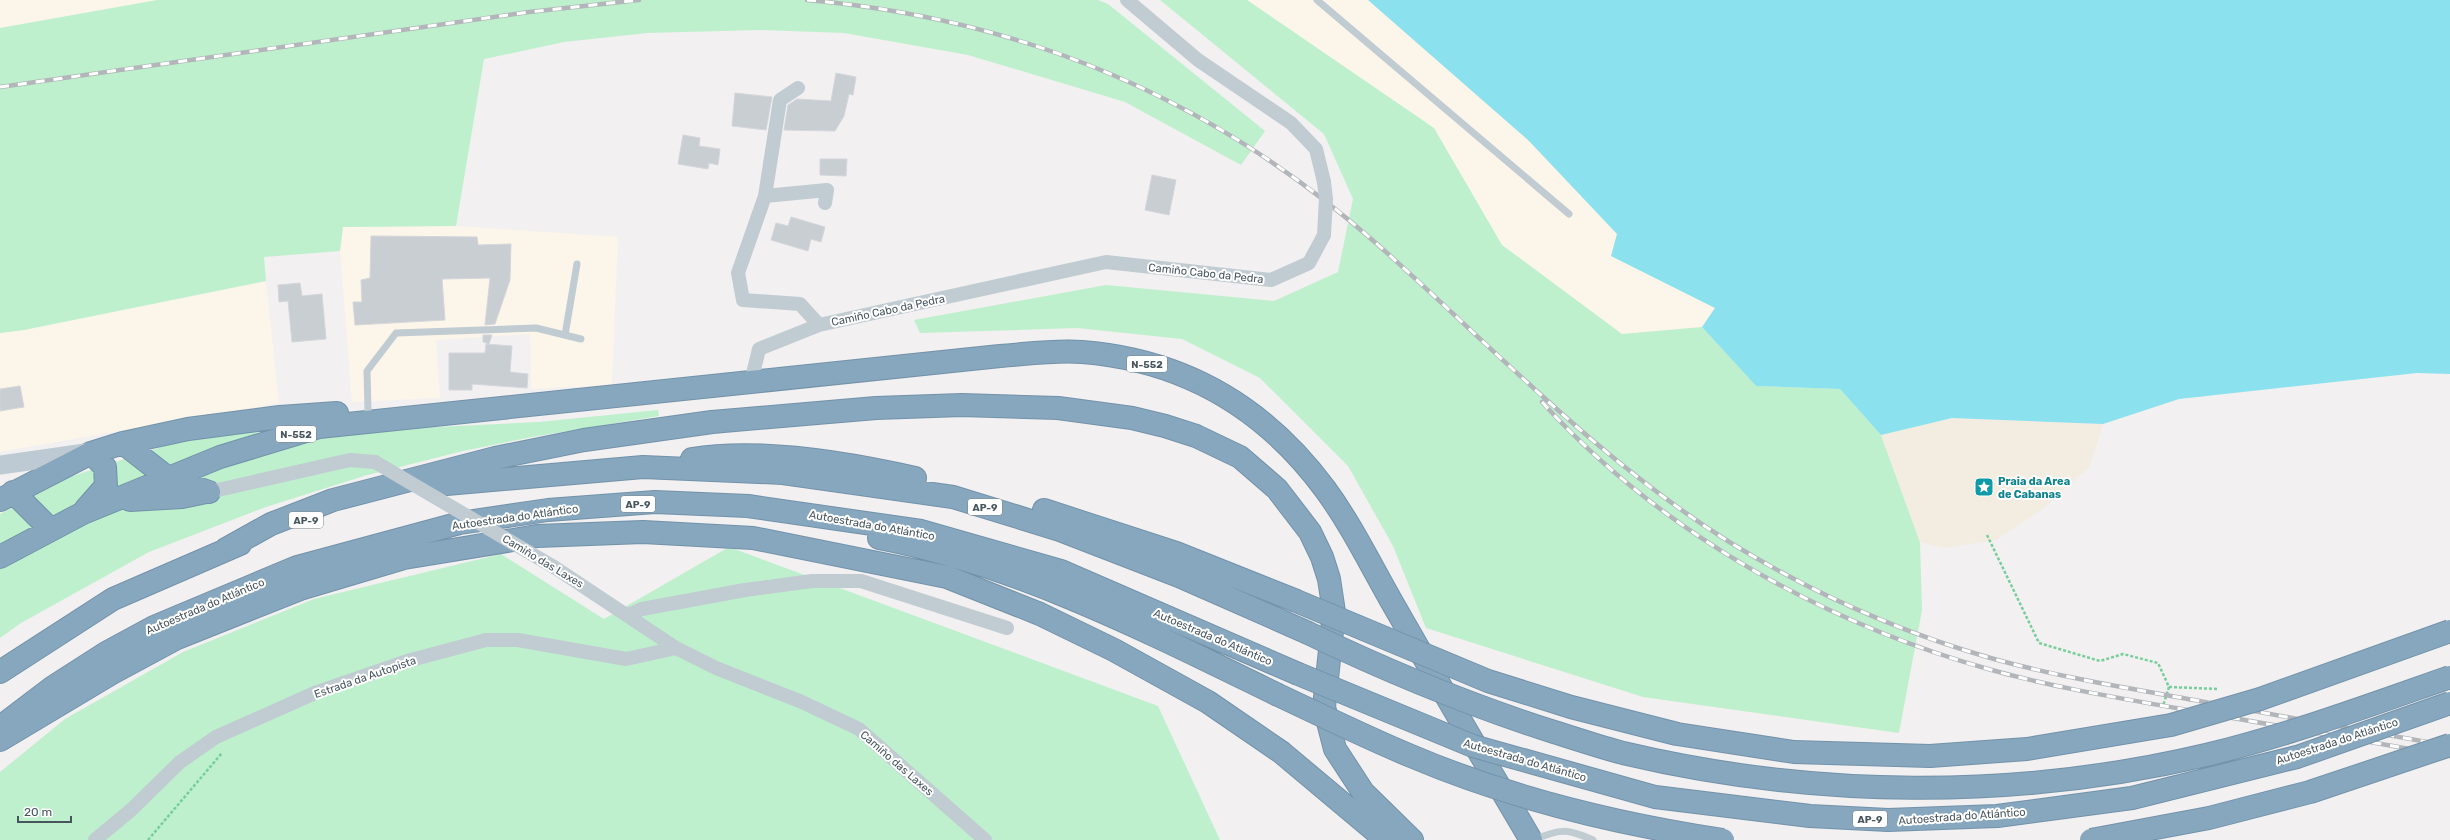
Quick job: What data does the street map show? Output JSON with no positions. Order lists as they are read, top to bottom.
{
  "streets": {
    "highway": ["N-552", "AP-9", "Autoestrada do Atlántico"],
    "street": ["Camiño Cabo da Pedra", "Camiño das Laxes", "Estrada da Autopista"]
  },
  "crossings": [
    ["Camiño Cabo da Pedra", "N-552"],
    ["Camiño das Laxes", "Estrada da Autopista"]
  ],
  "places": {
    "place": ["Praia da Area de Cabanas"]
  },
  "scale_bar": "20 m"
}
